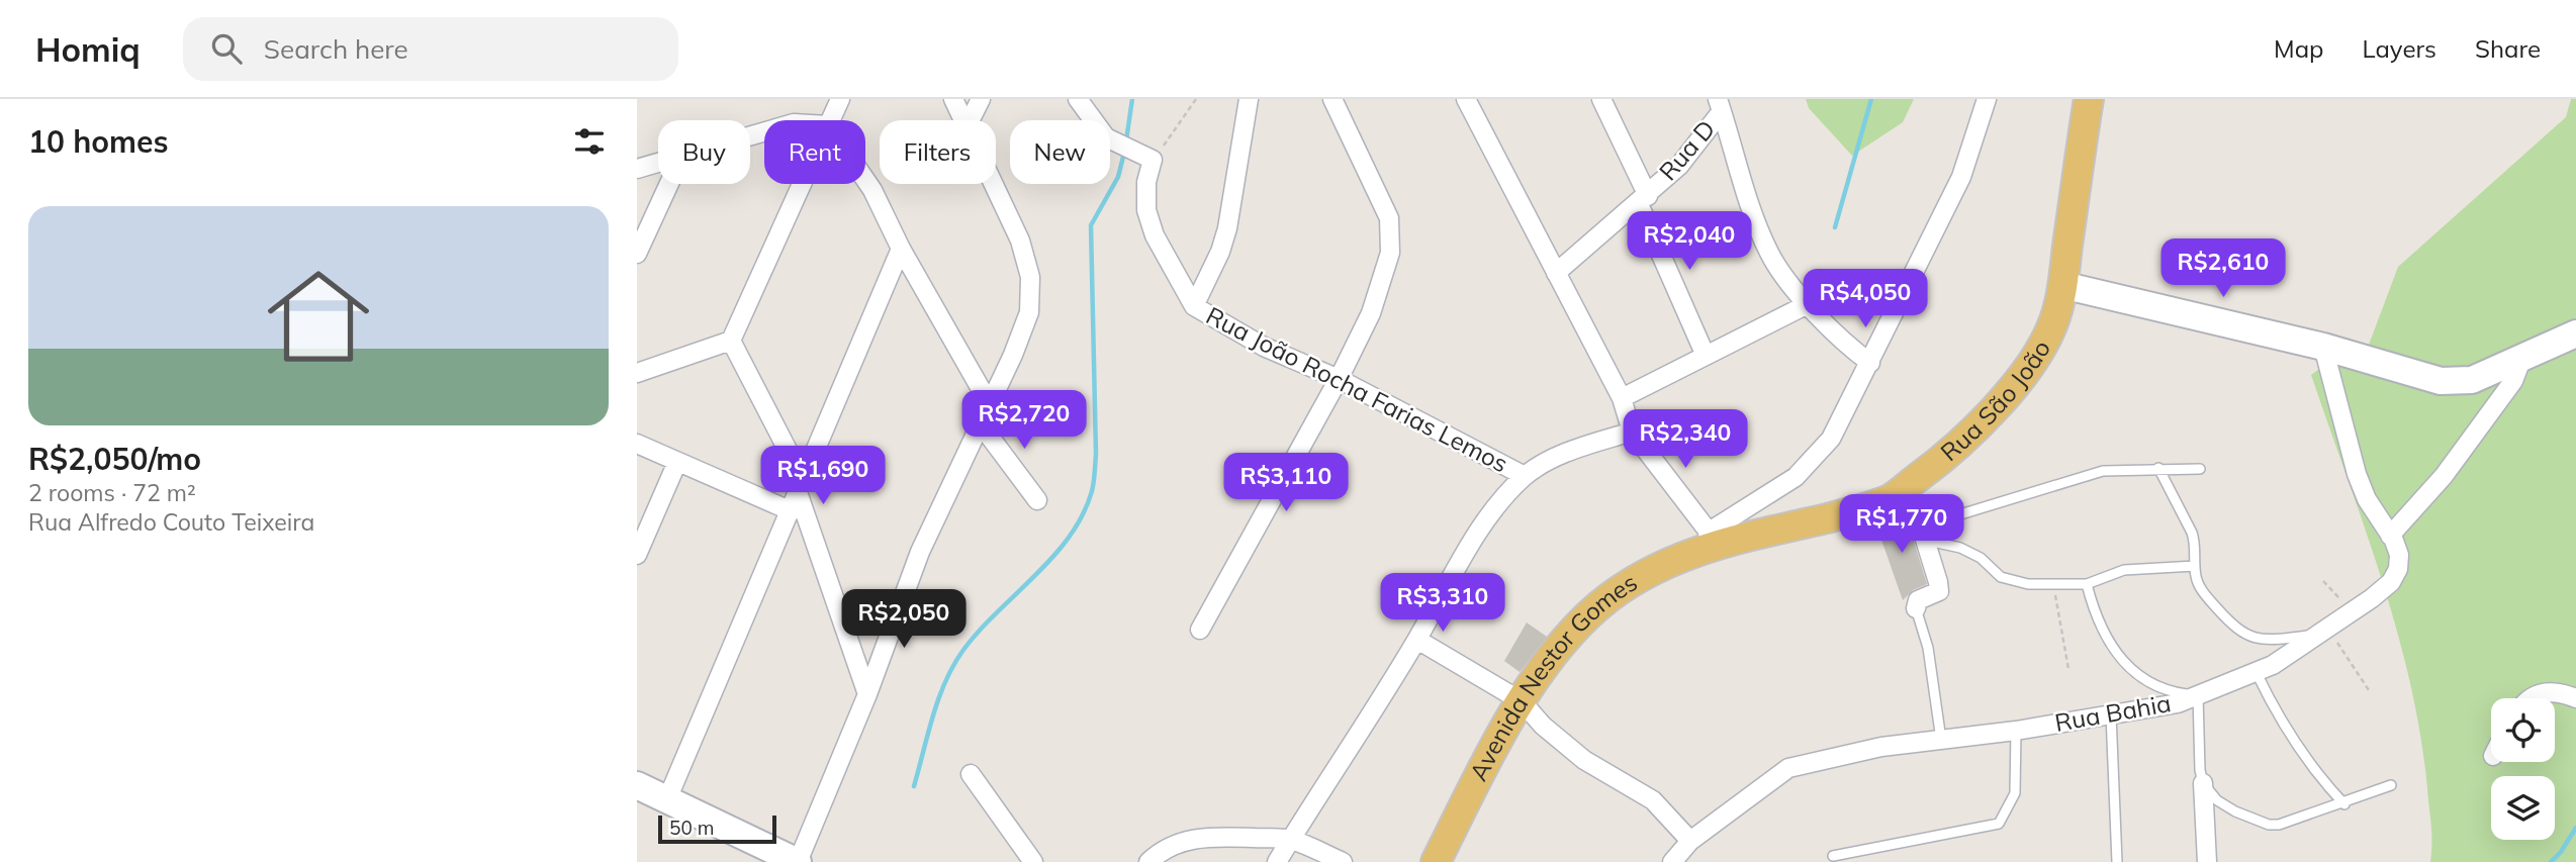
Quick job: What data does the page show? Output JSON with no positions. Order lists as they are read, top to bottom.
{
  "streets": {
    "main road": ["Rua São João", "Avenida Nestor Gomes"],
    "street": ["Rua D", "Rua João Rocha Farias Lemos", "Rua Bahia"]
  },
  "crossings": [
    ["Rua São João", "Avenida Nestor Gomes"]
  ],
  "scale_bar": "50 m",
  "page": {
    "header": "Homiq",
    "search": "Search here",
    "nav": ["Map", "Layers", "Share"],
    "heading": "10 homes",
    "chip": [
      "Buy",
      "Rent",
      "Filters",
      "New"
    ],
    "list": [
      {
        "name": "R$2,050/mo",
        "note": "2 rooms · 72 m² · Rua Alfredo Couto Teixeira"
      }
    ],
    "price": [
      "R$2,040",
      "R$2,610",
      "R$4,050",
      "R$2,720",
      "R$2,340",
      "R$1,690",
      "R$3,110",
      "R$1,770",
      "R$3,310",
      "R$2,050"
    ],
    "scale": "50 m"
  }
}
